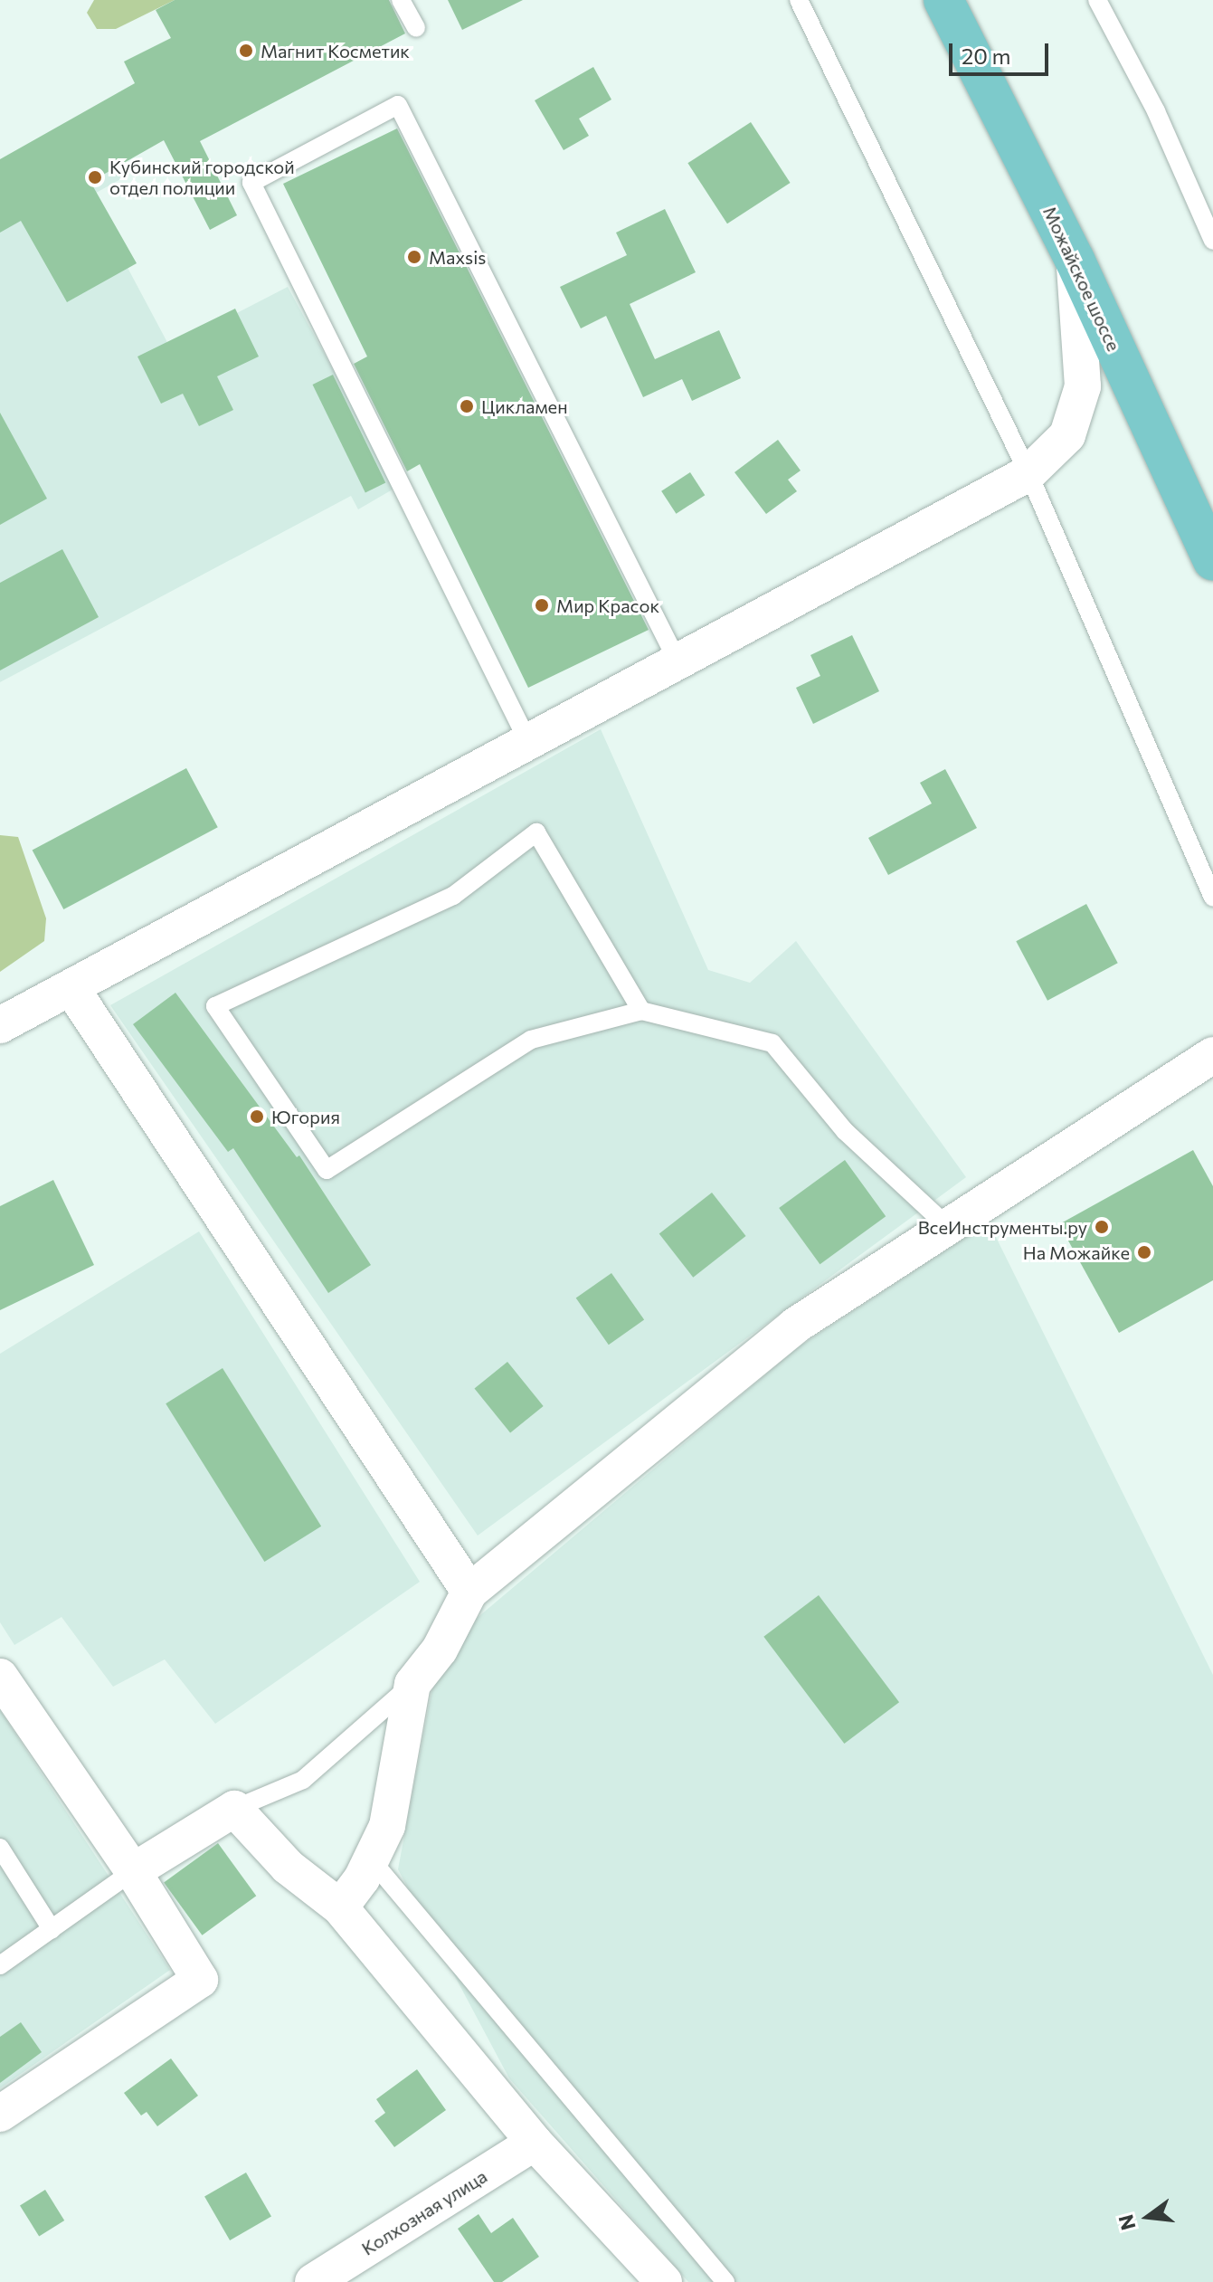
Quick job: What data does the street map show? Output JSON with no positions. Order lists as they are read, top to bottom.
{
  "streets": {
    "main road": ["Можайское шоссе"],
    "street": ["Колхозная улица"]
  },
  "places": [
    "Магнит Косметик",
    "Кубинский городской отдел полиции",
    "Maxsis",
    "Цикламен",
    "Мир Красок",
    "Югория",
    "ВсеИнструменты.ру",
    "На Можайке"
  ],
  "scale_bar": "20 m",
  "north": "left"
}
